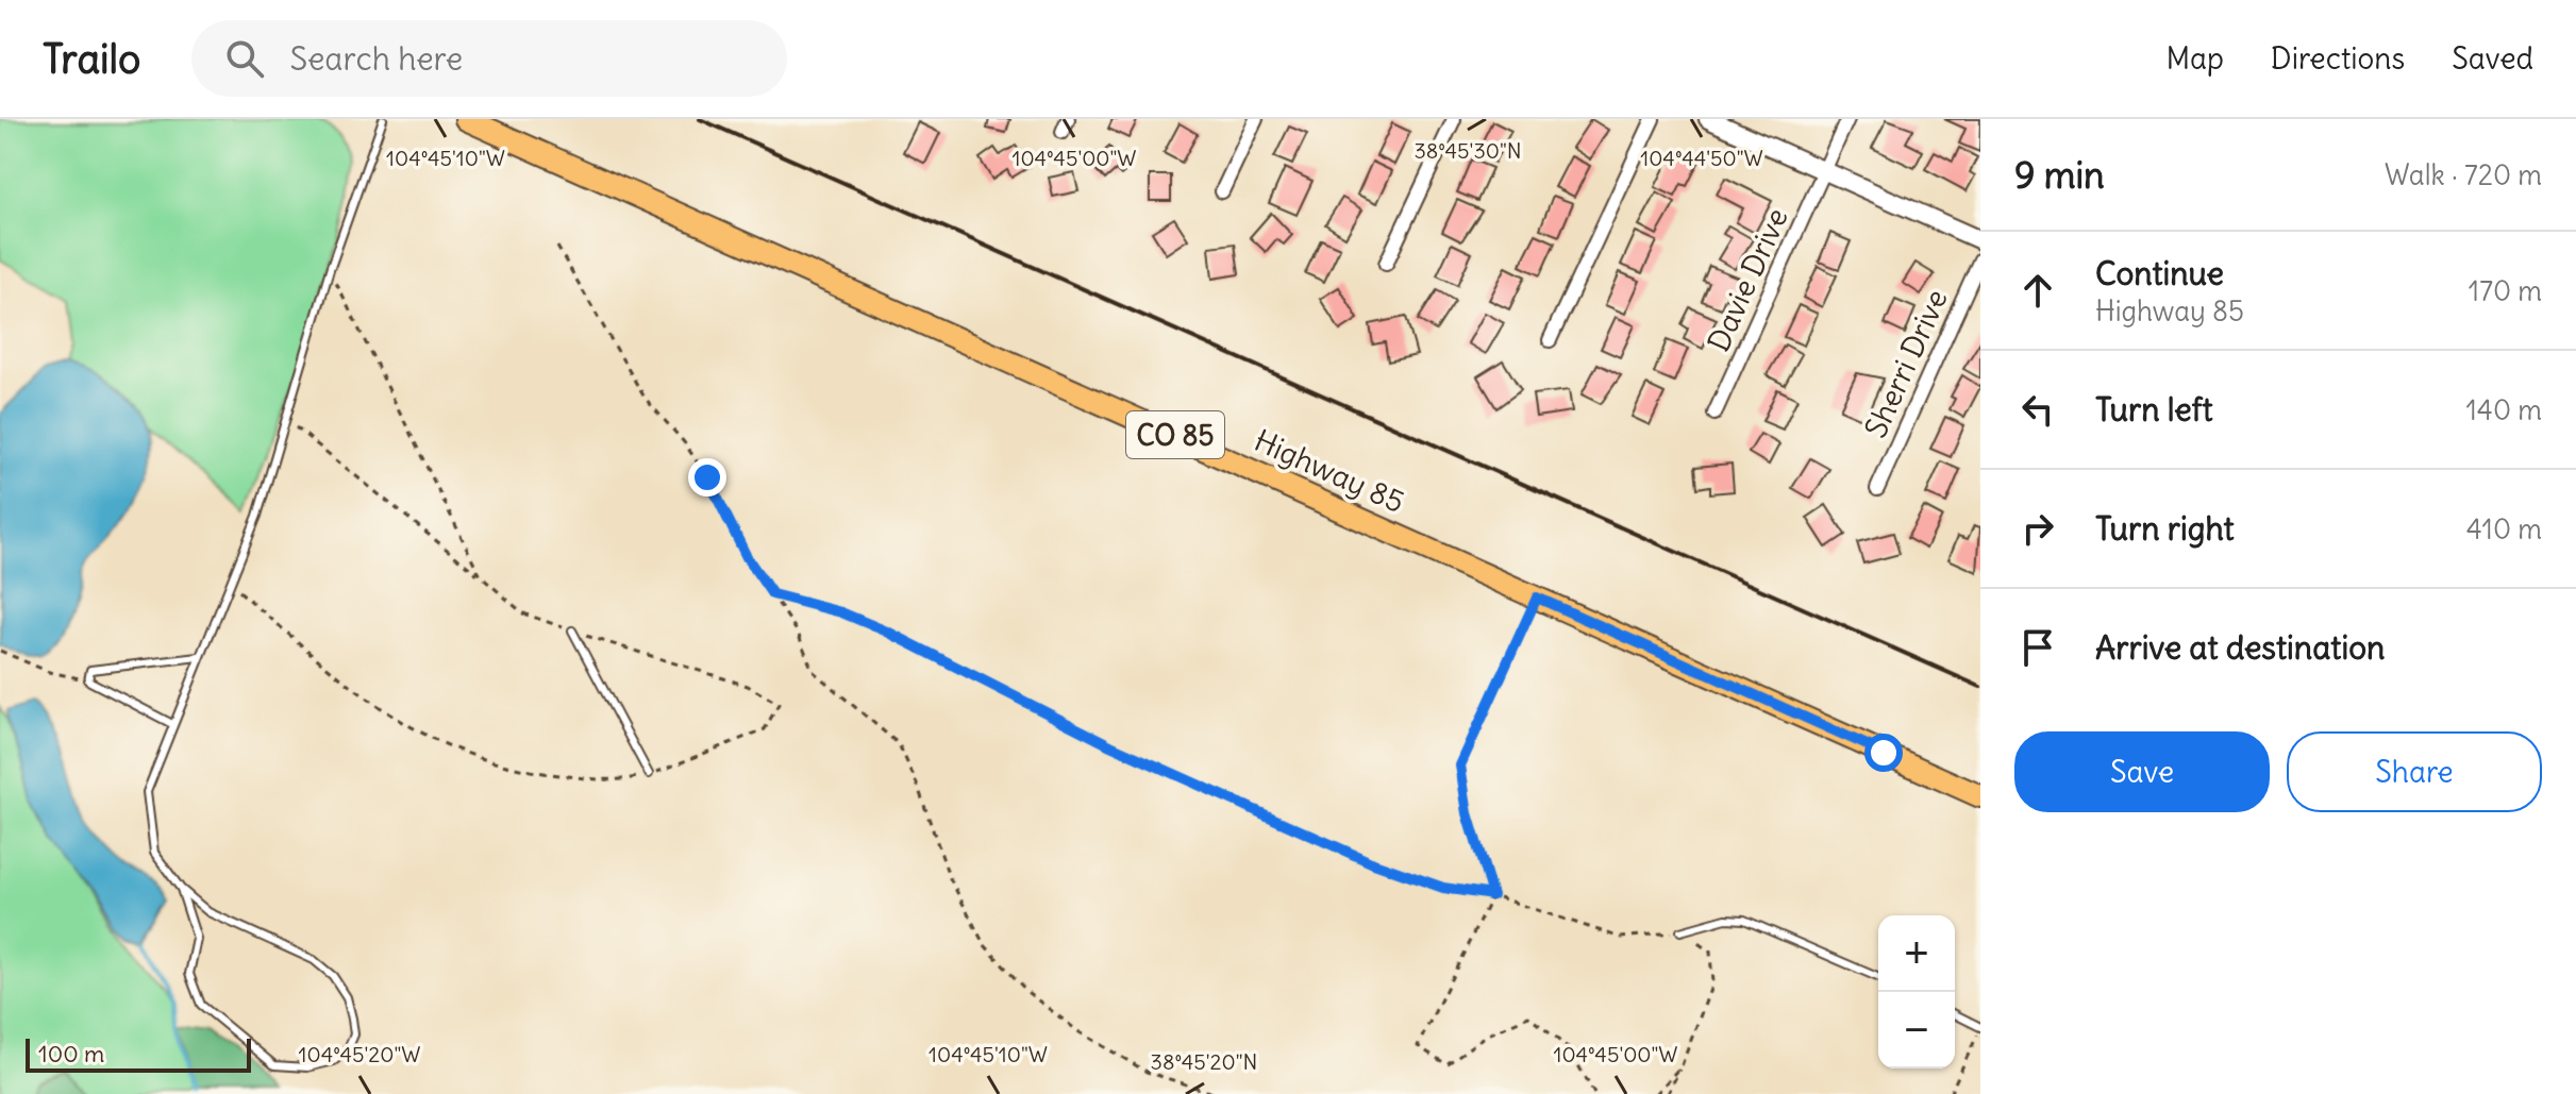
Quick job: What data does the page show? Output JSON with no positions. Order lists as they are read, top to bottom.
{
  "streets": {
    "main road": ["CO 85", "Highway 85"],
    "street": ["Davie Drive", "Sherri Drive"]
  },
  "scale_bar": "100 m",
  "page": {
    "header": "Trailo",
    "search": "Search here",
    "nav": ["Map", "Directions", "Saved"],
    "heading": ["9 min", "Walk · 720 m"],
    "list": [
      ["Continue", "Highway 85", "170 m"],
      ["Turn left", "140 m"],
      ["Turn right", "410 m"],
      "Arrive at destination"
    ],
    "buttons": ["Save", "Share"],
    "map_buttons": ["+", "−"],
    "scale": "100 m"
  },
  "coordinates": [
    "38°45'30\"N",
    "104°44'50\"W",
    "104°45'10\"W",
    "104°45'00\"W",
    "104°45'20\"W",
    "38°45'20\"N"
  ]
}
